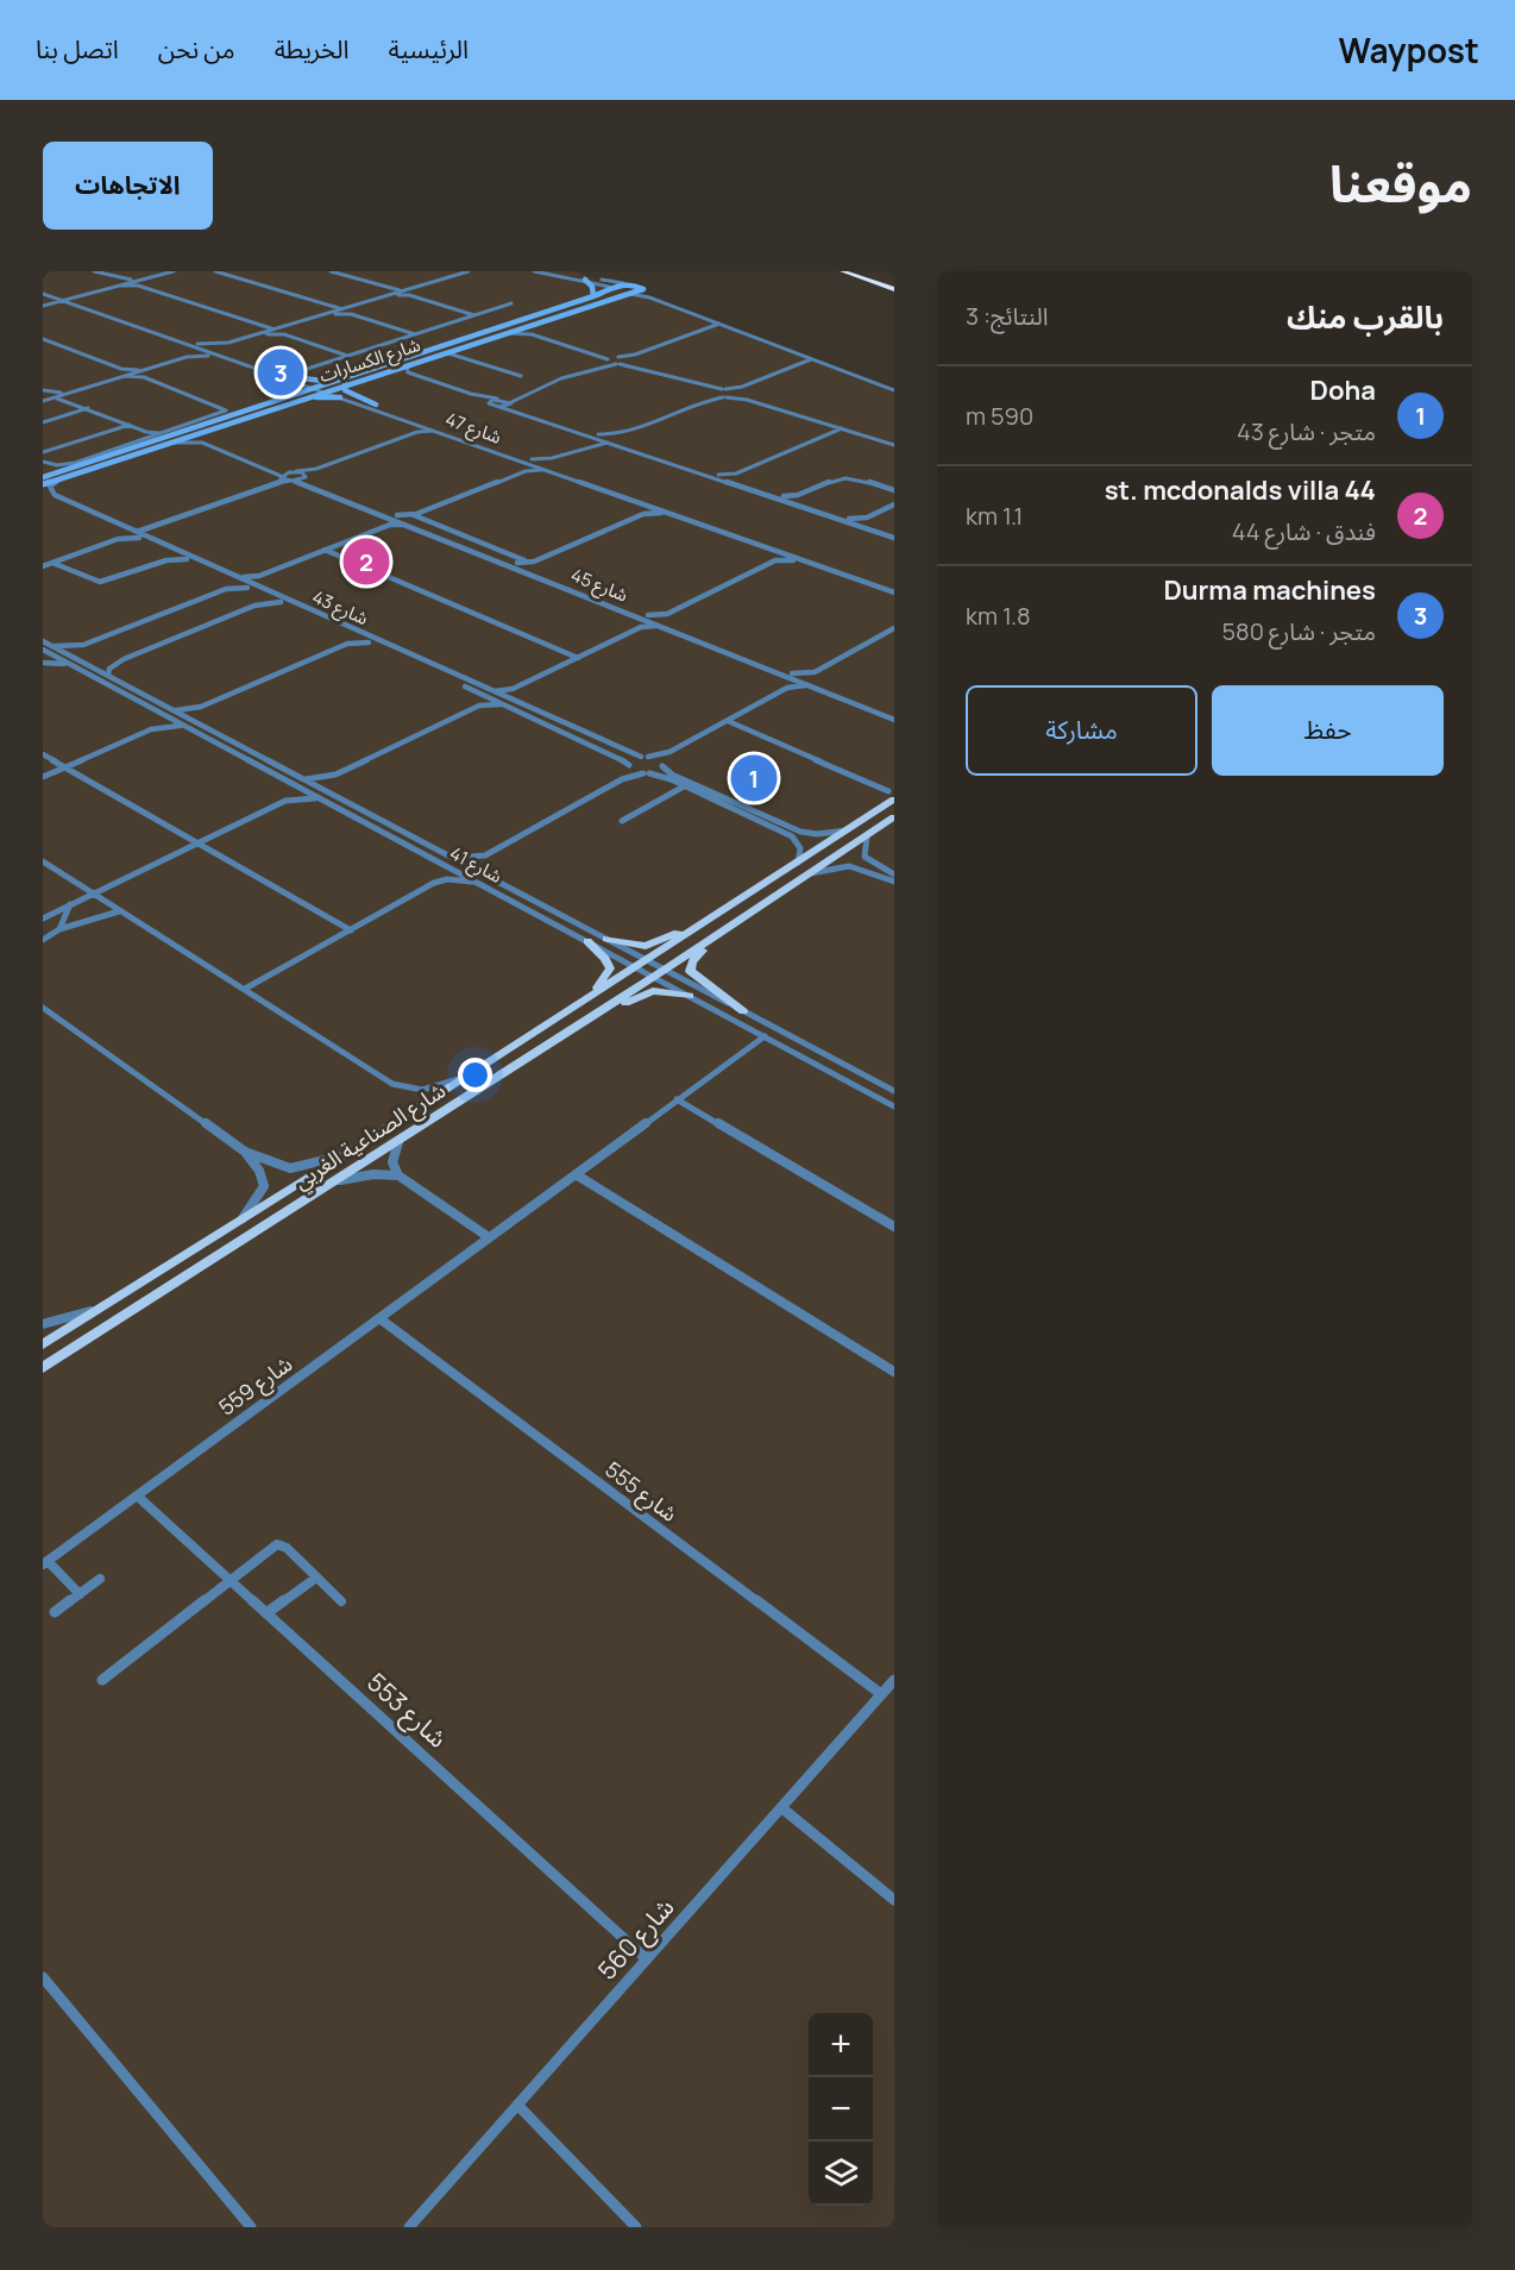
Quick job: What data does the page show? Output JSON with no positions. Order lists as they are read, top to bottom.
{
  "streets": {
    "main road": ["شارع الصناعية الغربي"],
    "street": [
      "شارع الكسارات",
      "شارع 47",
      "شارع 45",
      "شارع 43",
      "شارع 41",
      "شارع 559",
      "شارع 555",
      "شارع 553",
      "شارع 560"
    ]
  },
  "crossings": [
    ["شارع الكسارات", "شارع 47"],
    ["شارع الكسارات", "شارع 43"],
    ["شارع 41", "شارع الصناعية الغربي"],
    ["شارع 41", "شارع 559"],
    ["شارع 559", "شارع 555"],
    ["شارع 559", "شارع 553"],
    ["شارع 555", "شارع 560"],
    ["شارع 553", "شارع 560"]
  ],
  "page": {
    "header": "Waypost",
    "nav": [
      "الرئيسية",
      "الخريطة",
      "من نحن",
      "اتصل بنا"
    ],
    "title": "موقعنا",
    "buttons": [
      "الاتجاهات",
      ["حفظ", "مشاركة"]
    ],
    "heading": ["بالقرب منك", "النتائج: 3"],
    "pins": ["3", "2", "1"],
    "list": [
      {
        "mark": "1",
        "name": "Doha",
        "note": "متجر · شارع 43",
        "value": "590 m"
      },
      {
        "mark": "2",
        "name": "44 st. mcdonalds villa",
        "note": "فندق · شارع 44",
        "value": "1.1 km"
      },
      {
        "mark": "3",
        "name": "Durma machines",
        "note": "متجر · شارع 580",
        "value": "1.8 km"
      }
    ],
    "map_buttons": ["+", "−"]
  }
}
